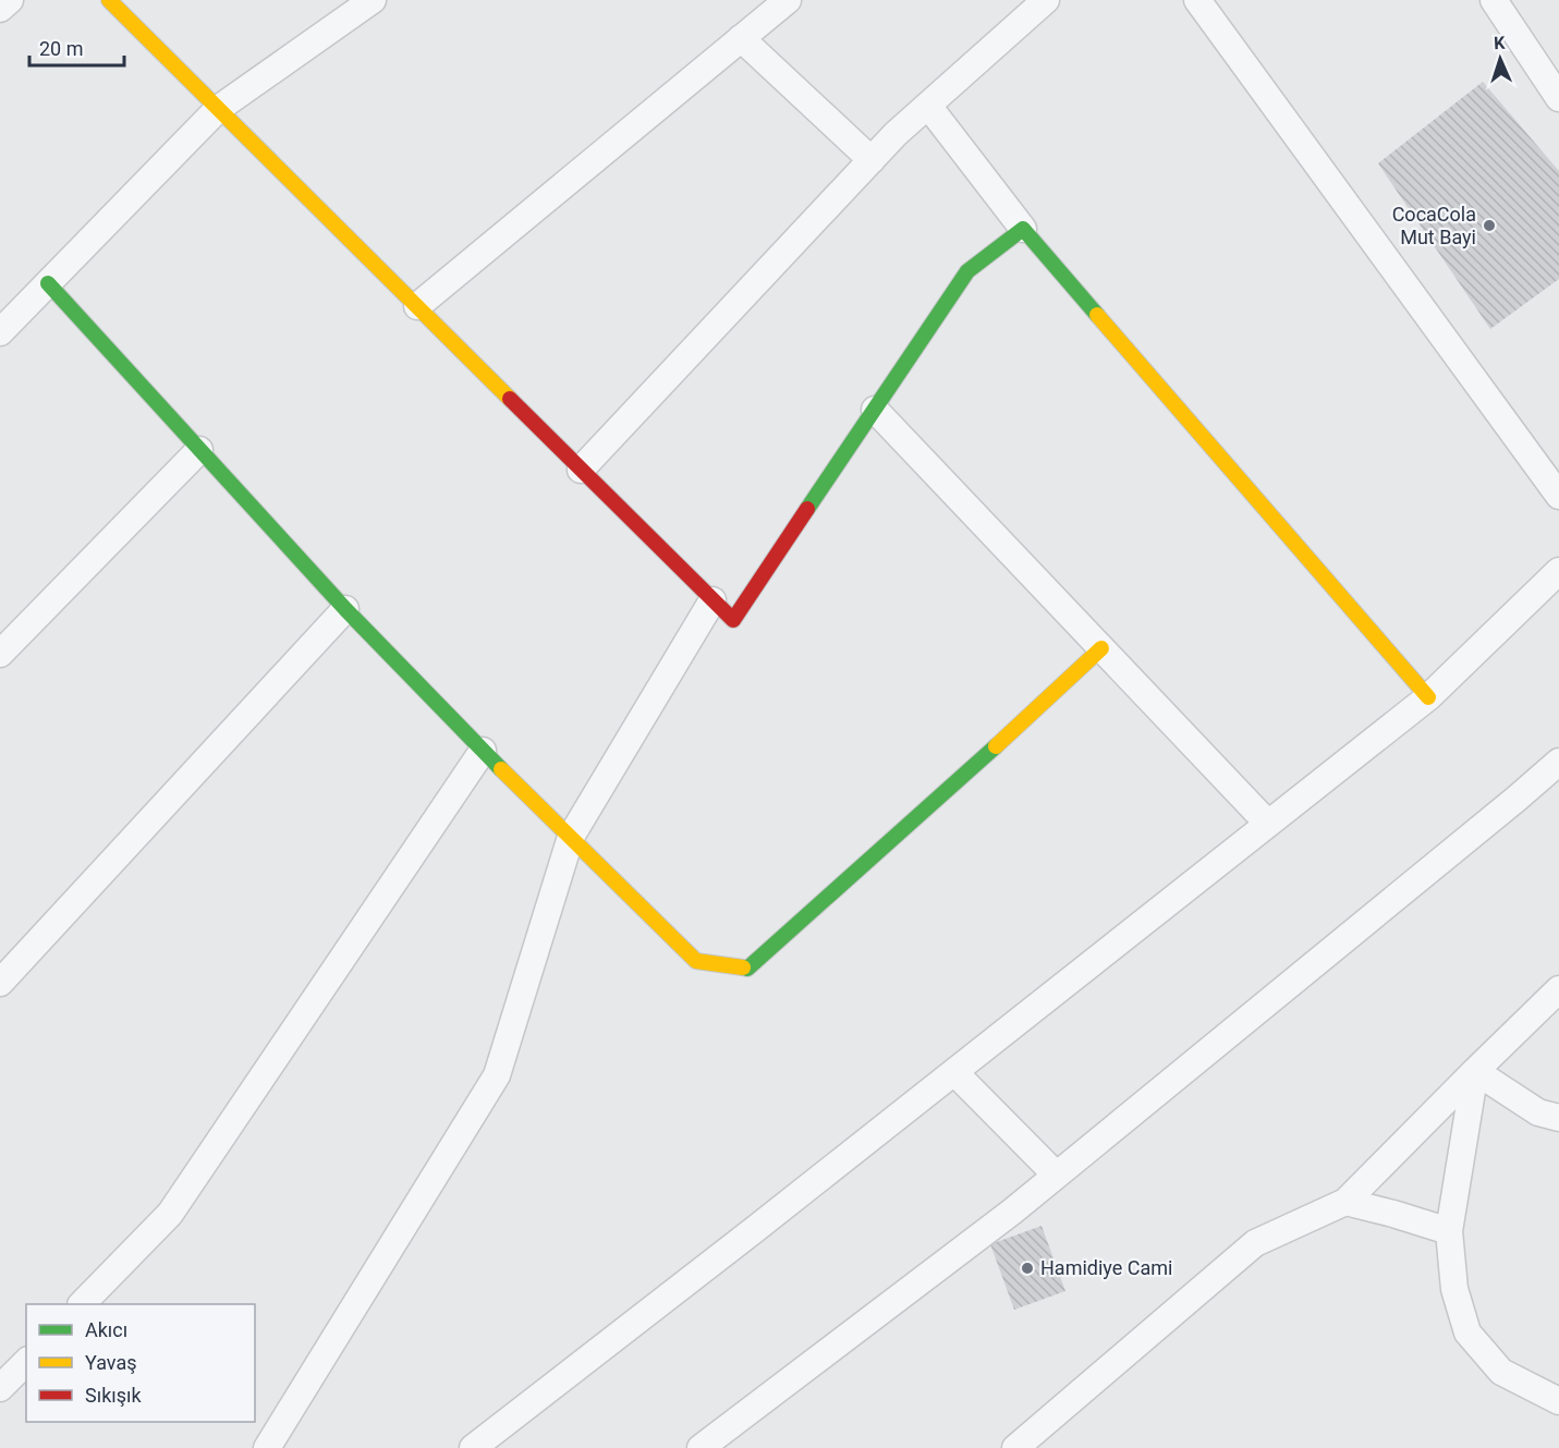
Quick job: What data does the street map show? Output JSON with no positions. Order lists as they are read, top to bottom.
{
  "places": ["CocaCola Mut Bayi", "Hamidiye Cami"],
  "legend": ["Akıcı", "Yavaş", "Sıkışık"],
  "scale_bar": "20 m",
  "north": "top"
}
